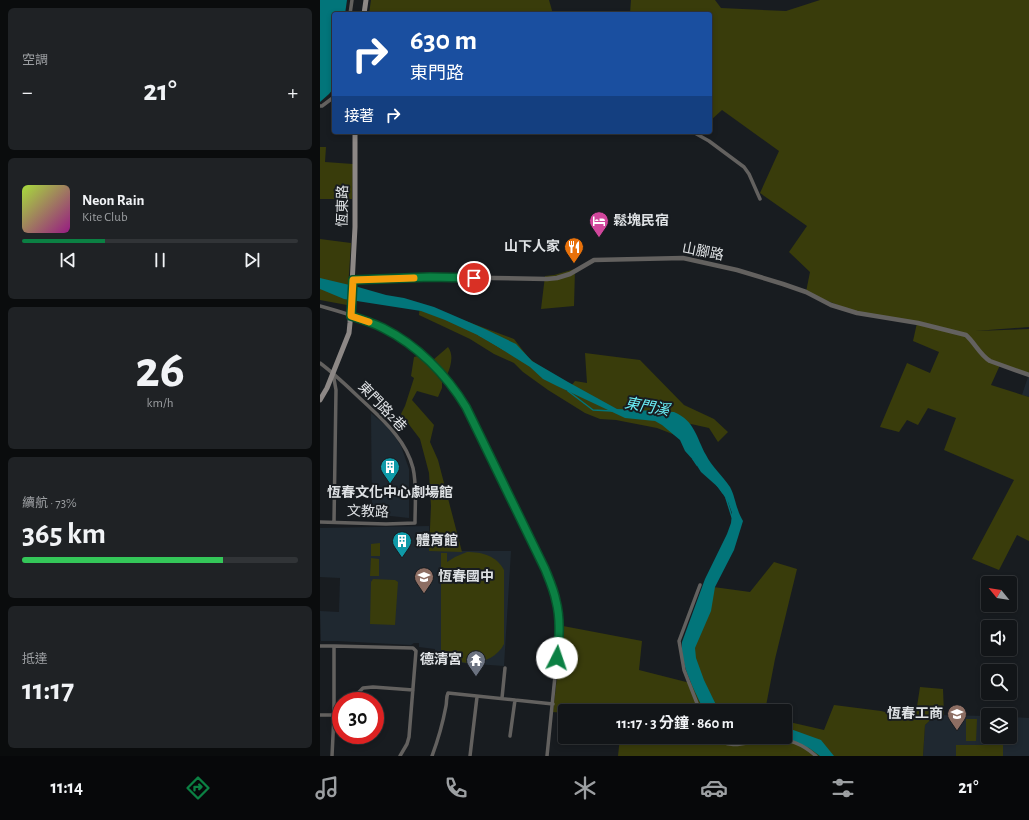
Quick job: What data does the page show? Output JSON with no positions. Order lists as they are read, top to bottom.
{
  "streets": {
    "main road": ["恆東路"],
    "street": ["山腳路", "東門路2巷", "文教路"]
  },
  "crossings": [
    ["恆東路", "山腳路"],
    ["恆東路", "東門路2巷"],
    ["東門路2巷", "文教路"]
  ],
  "water": ["東門溪"],
  "places": {
    "hotel": ["鬆塊民宿"],
    "restaurant": ["山下人家"],
    "building": ["恆春文化中心劇場館", "體育館"],
    "school or university": ["恆春國中", "恆春工商"],
    "temple": ["德清宮"]
  },
  "north": "top left",
  "page": {
    "tile": [
      "空調",
      ["26", "km/h"],
      ["續航 · 73%", "365 km"],
      ["抵達", "11:17"]
    ],
    "turn": ["630 m", "東門路"],
    "heat": ["−", "21°", "+"],
    "then": "接著",
    "song": ["Neon Rain", "Kite Club"],
    "limit": "30",
    "trip": "11:17 · 3 分鐘 · 860 m",
    "tabs": ["11:14", "21°"]
  }
}
